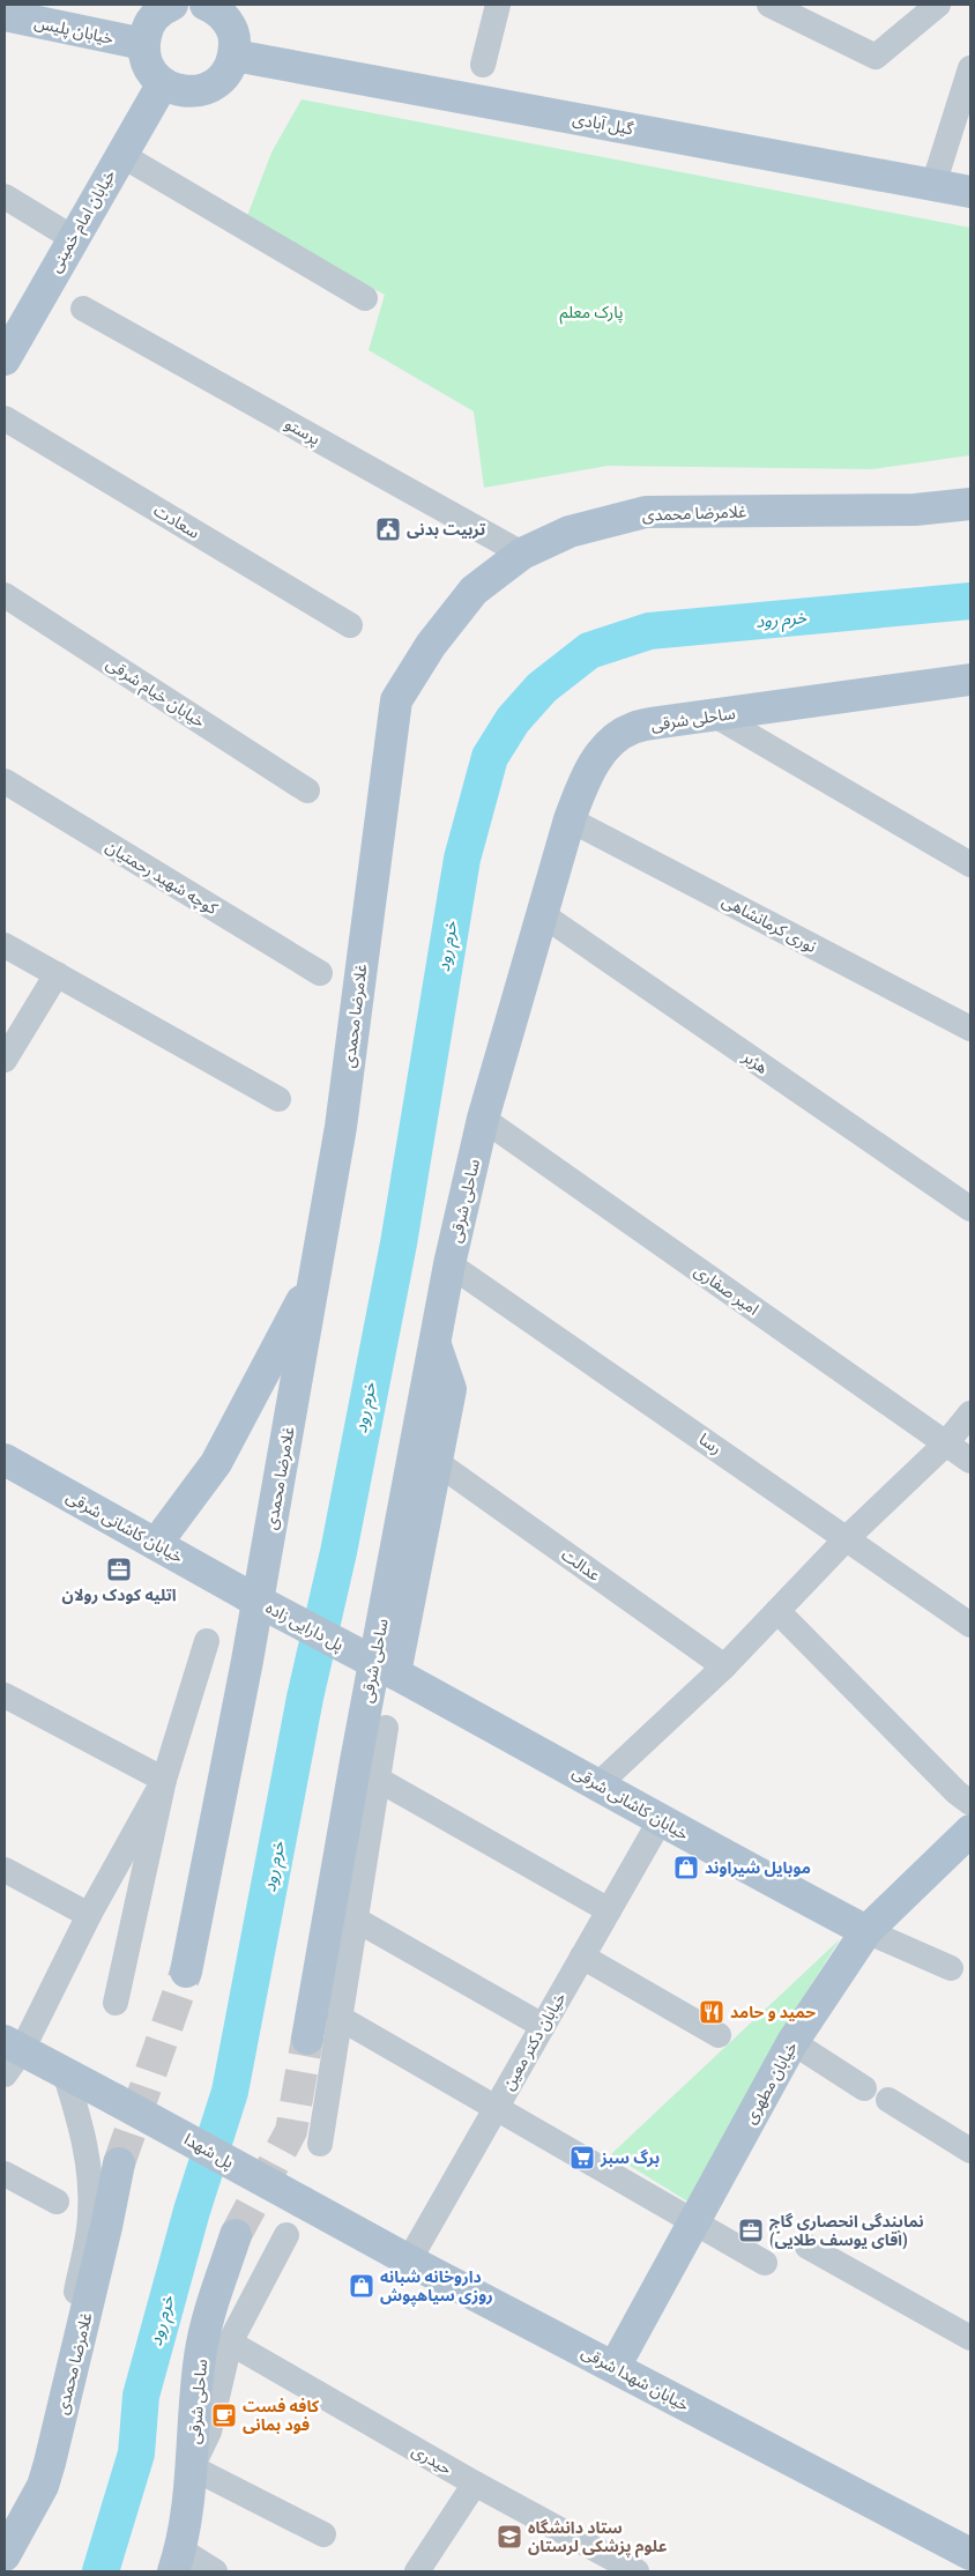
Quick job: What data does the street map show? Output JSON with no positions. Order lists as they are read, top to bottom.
{
  "streets": {
    "main road": [
      "خیابان پلیس",
      "گیل آبادی",
      "خیابان امام خمینی",
      "غلامرضا محمدی",
      "ساحلی شرقی",
      "خیابان کاشانی شرقی",
      "پل دارایی زاده",
      "خیابان مطهری",
      "پل شهدا",
      "خیابان شهدا شرقی"
    ],
    "street": [
      "پرستو",
      "سعادت",
      "خیابان خیام شرقی",
      "کوچه شهید رحمتیان",
      "نوری کرمانشاهی",
      "هژبر",
      "امیر صفاری",
      "رسا",
      "عدالت",
      "خیابان دکتر معین",
      "حیدری"
    ]
  },
  "crossings": [
    ["پرستو", "غلامرضا محمدی"],
    ["ساحلی شرقی", "نوری کرمانشاهی"],
    ["ساحلی شرقی", "هژبر"],
    ["ساحلی شرقی", "امیر صفاری"],
    ["ساحلی شرقی", "رسا"],
    ["خیابان کاشانی شرقی", "پل دارایی زاده"],
    ["خیابان کاشانی شرقی", "خیابان دکتر معین"],
    ["خیابان کاشانی شرقی", "خیابان مطهری"],
    ["خیابان دکتر معین", "خیابان شهدا شرقی"],
    ["خیابان مطهری", "خیابان شهدا شرقی"],
    ["پل شهدا", "خیابان شهدا شرقی"]
  ],
  "water": ["خرم رود"],
  "parks": ["پارک معلم"],
  "places": {
    "public building": ["تربیت بدنی"],
    "office": ["اتلیه کودک رولان", "نمایندگی انحصاری گاج (آقای یوسف طلایی)"],
    "shop": ["موبایل شیراوند", "داروخانه شبانه روزی سیاهپوش"],
    "restaurant": ["حمید و حامد"],
    "supermarket": ["برگ سبز"],
    "cafe": ["کافه فست فود بمانی"],
    "school or university": ["ستاد دانشگاه علوم پزشکی لرستان"]
  }
}
